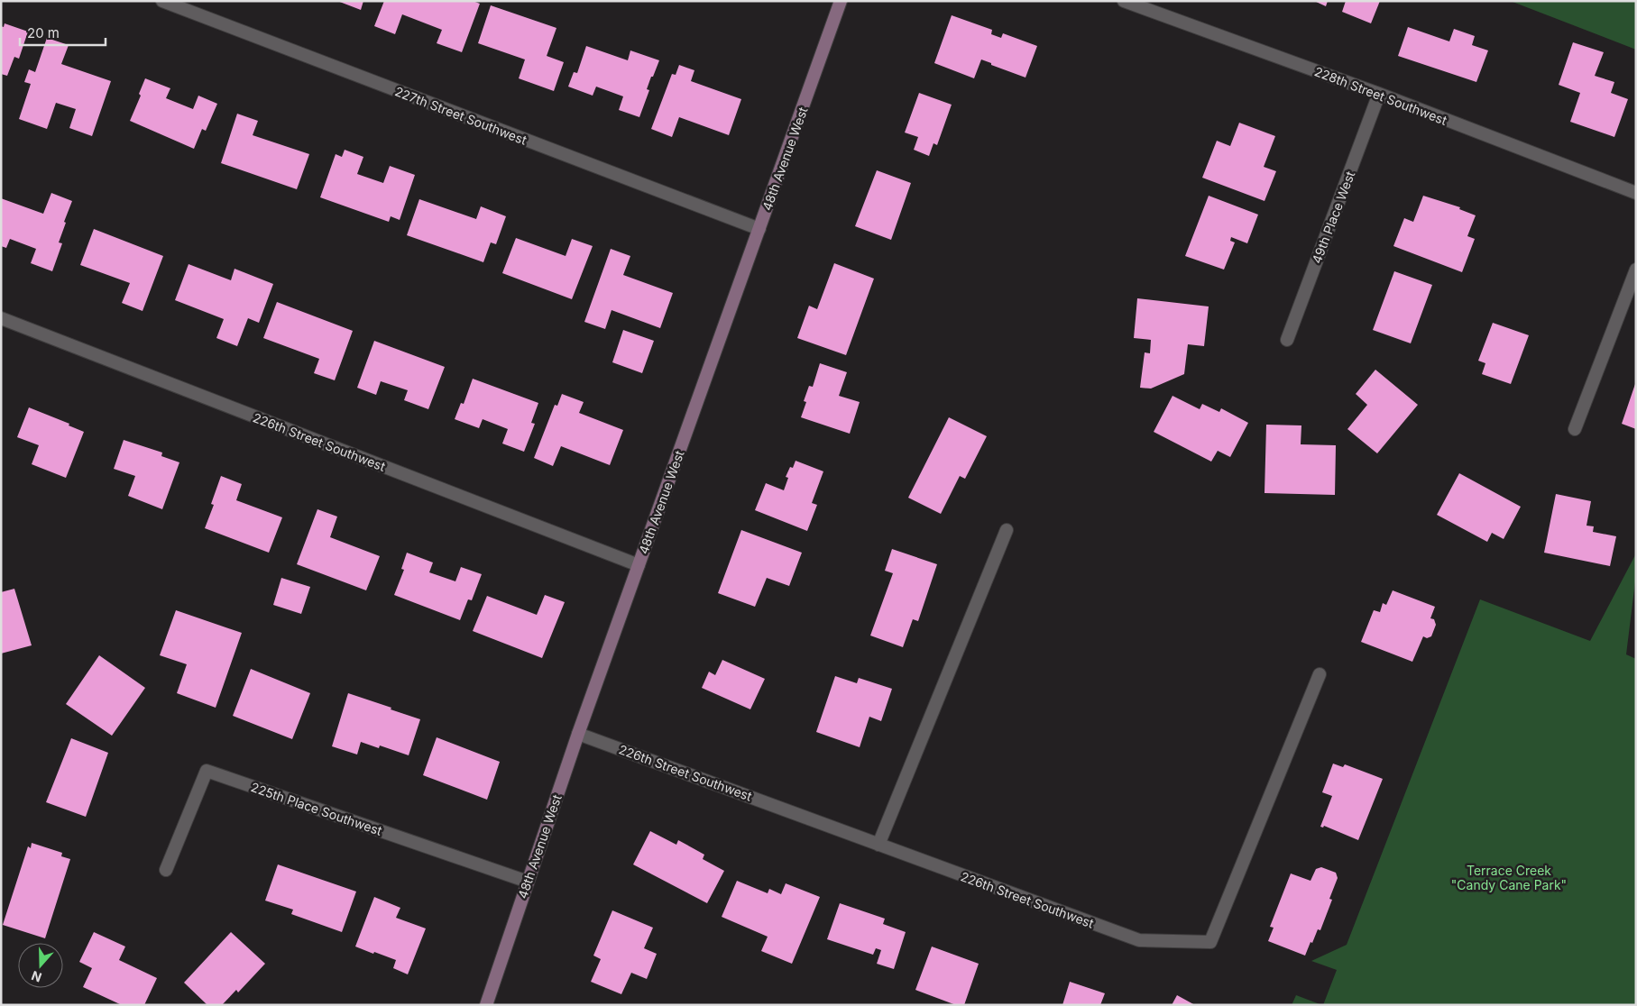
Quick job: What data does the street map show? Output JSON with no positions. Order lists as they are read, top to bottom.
{
  "streets": {
    "main road": ["48th Avenue West"],
    "street": [
      "228th Street Southwest",
      "227th Street Southwest",
      "49th Place West",
      "226th Street Southwest",
      "225th Place Southwest"
    ]
  },
  "crossings": [
    ["228th Street Southwest", "49th Place West"],
    ["227th Street Southwest", "48th Avenue West"],
    ["48th Avenue West", "226th Street Southwest"],
    ["48th Avenue West", "225th Place Southwest"]
  ],
  "parks": ["Terrace Creek \"Candy Cane Park\""],
  "scale_bar": "20 m",
  "north": "bottom"
}
